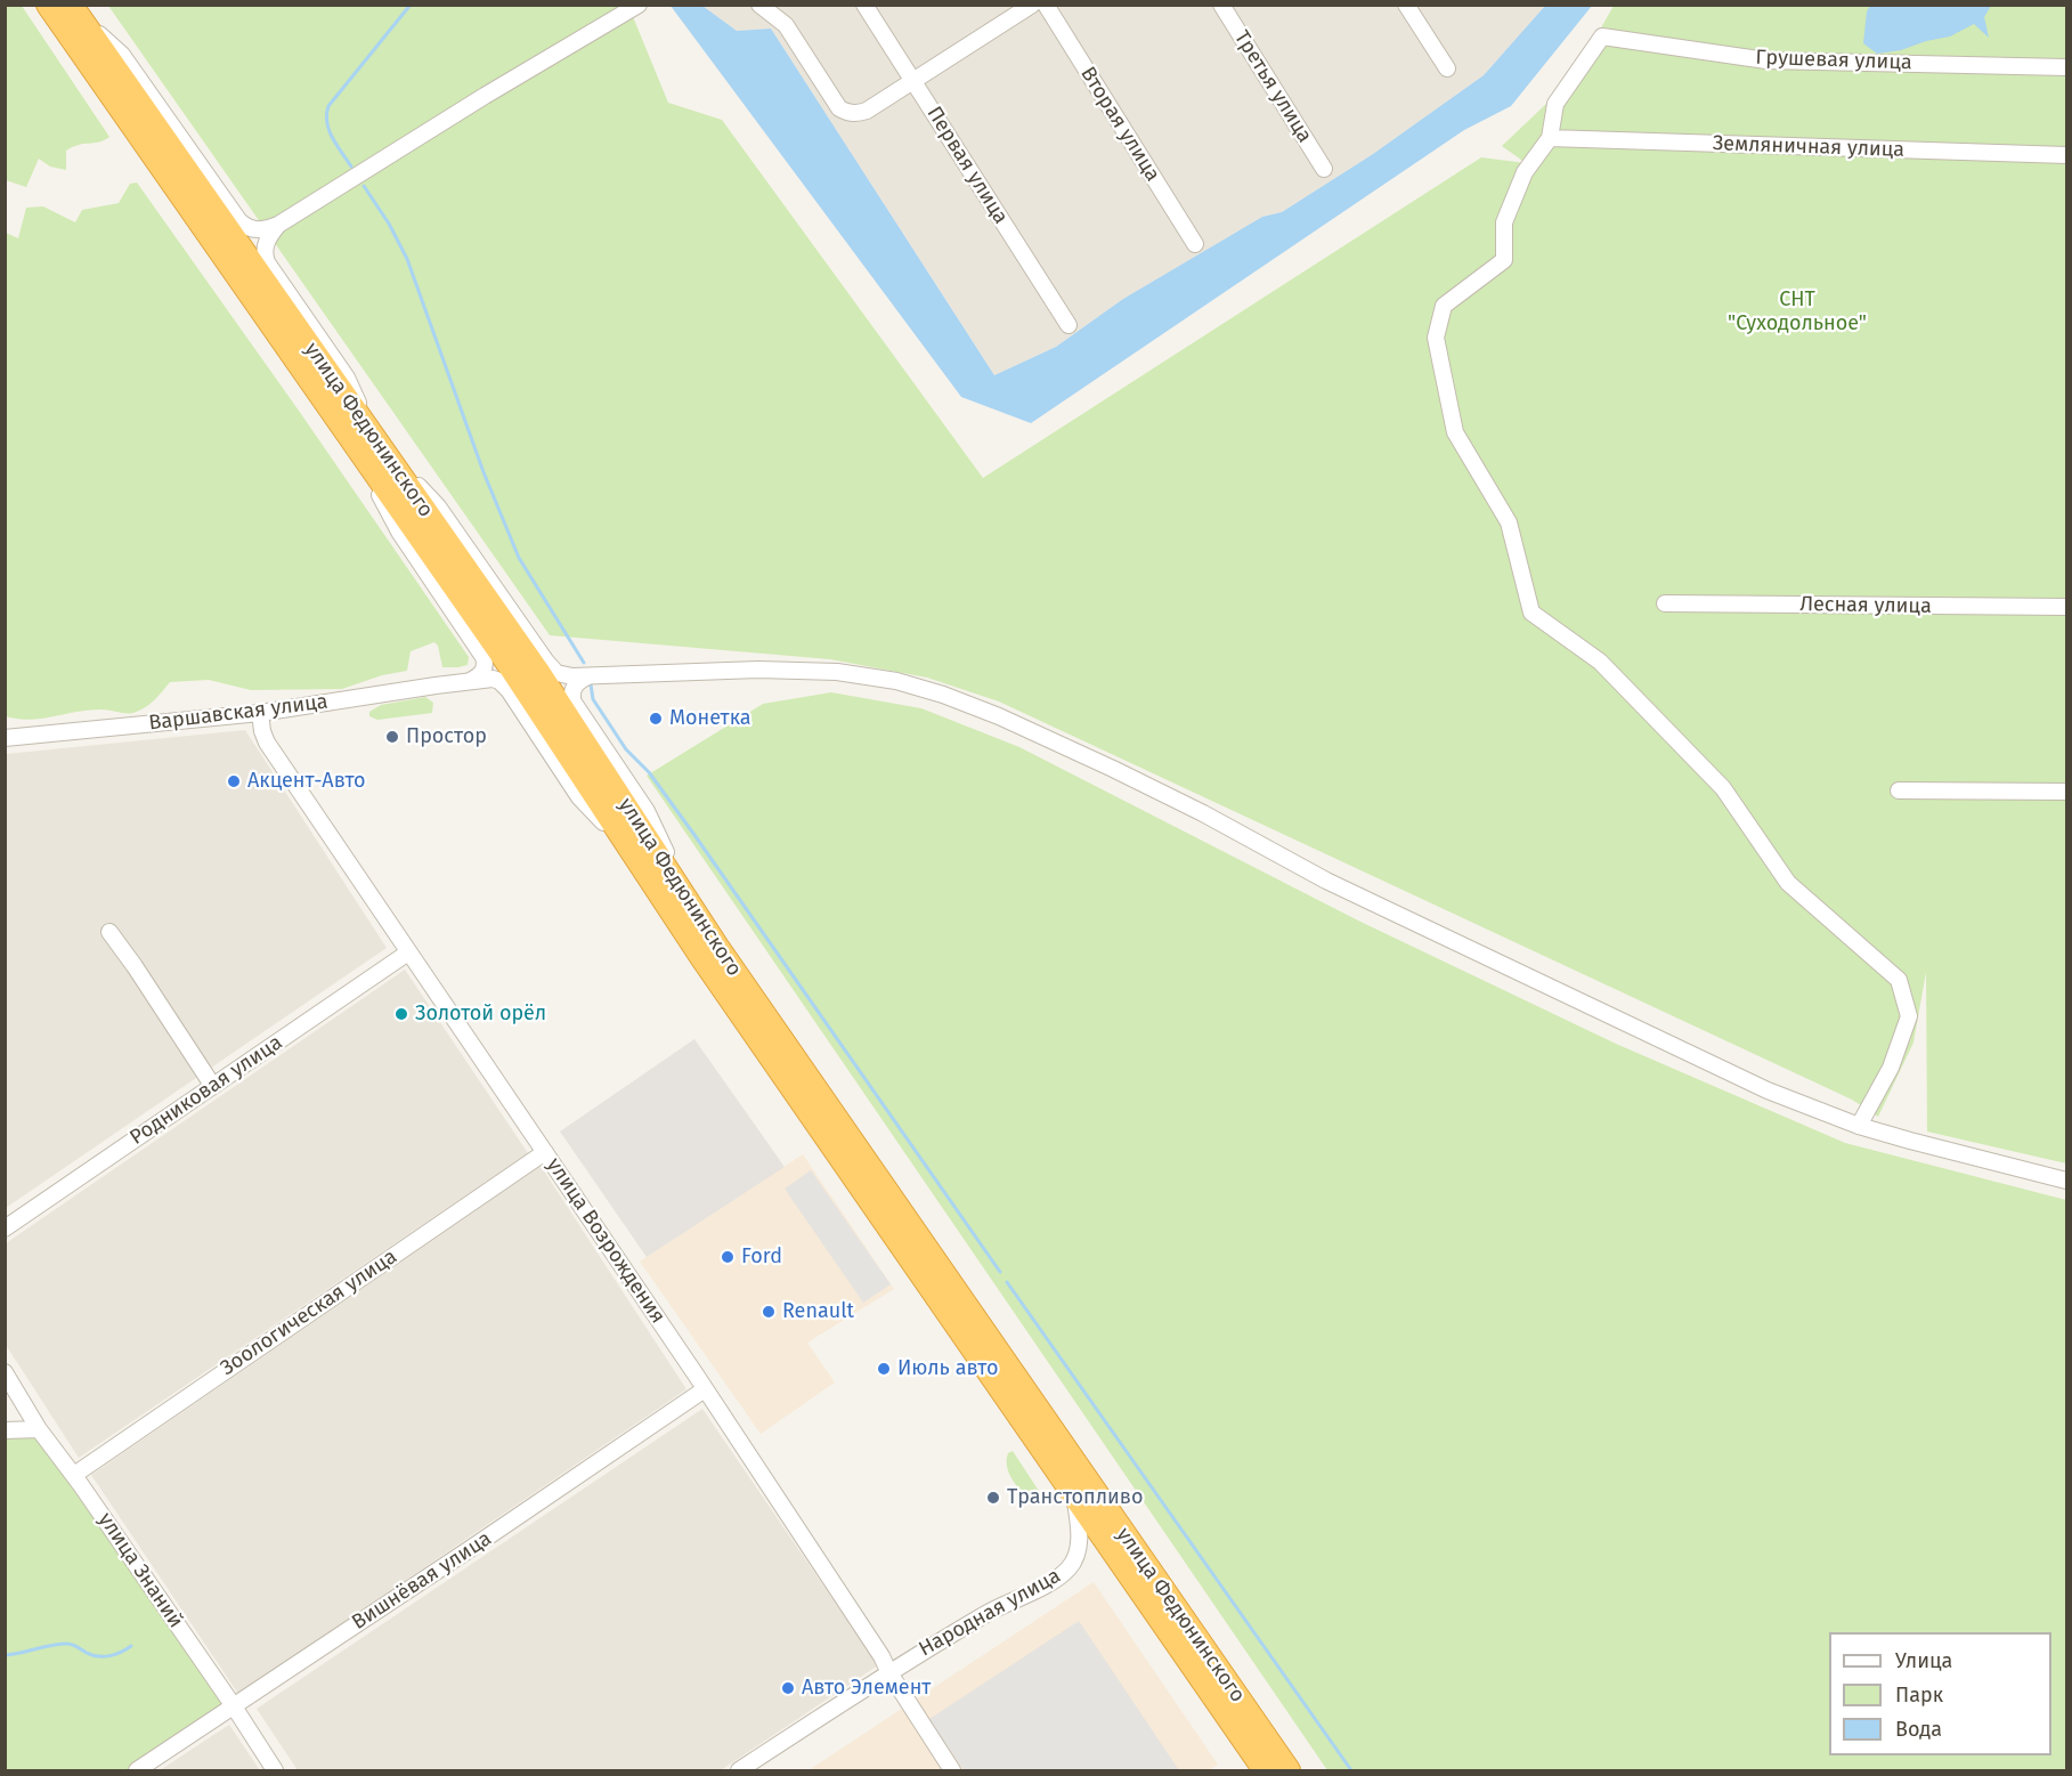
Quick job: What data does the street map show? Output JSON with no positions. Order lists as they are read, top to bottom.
{
  "streets": {
    "highway": ["улица Федюнинского"],
    "street": [
      "Грушевая улица",
      "Третья улица",
      "Вторая улица",
      "Земляничная улица",
      "Первая улица",
      "Лесная улица",
      "Варшавская улица",
      "Родниковая улица",
      "улица Возрождения",
      "Зоологическая улица",
      "улица Знаний",
      "Вишнёвая улица",
      "Народная улица"
    ]
  },
  "crossings": [
    ["Грушевая улица", "Земляничная улица"],
    ["улица Федюнинского", "Варшавская улица"],
    ["улица Федюнинского", "Народная улица"],
    ["Варшавская улица", "улица Возрождения"],
    ["Родниковая улица", "улица Возрождения"],
    ["улица Возрождения", "Зоологическая улица"],
    ["улица Возрождения", "Вишнёвая улица"],
    ["улица Возрождения", "Народная улица"],
    ["Зоологическая улица", "улица Знаний"],
    ["улица Знаний", "Вишнёвая улица"]
  ],
  "parks": ["СНТ \"Суходольное\""],
  "places": [
    "Монетка",
    "Простор",
    "Акцент-Авто",
    "Золотой орёл",
    "Ford",
    "Renault",
    "Июль авто",
    "Транстопливо",
    "Авто Элемент"
  ],
  "legend": ["Улица", "Парк", "Вода"]
}
